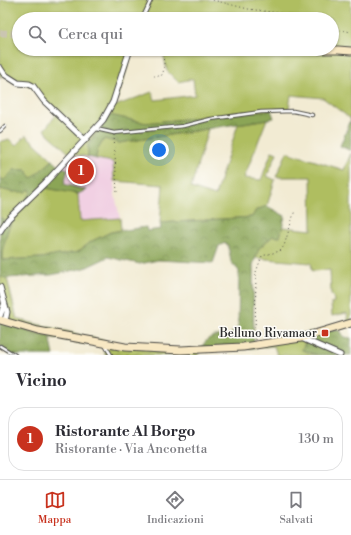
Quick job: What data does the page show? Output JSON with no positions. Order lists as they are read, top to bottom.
{
  "places": {
    "transit": ["Belluno Rivamaor"]
  },
  "page": {
    "search": "Cerca qui",
    "pins": "1",
    "heading": "Vicino",
    "list": [
      {
        "mark": "1",
        "name": "Ristorante Al Borgo",
        "note": "Ristorante · Via Anconetta",
        "value": "130 m"
      }
    ],
    "nav": ["Mappa", "Indicazioni", "Salvati"]
  }
}
